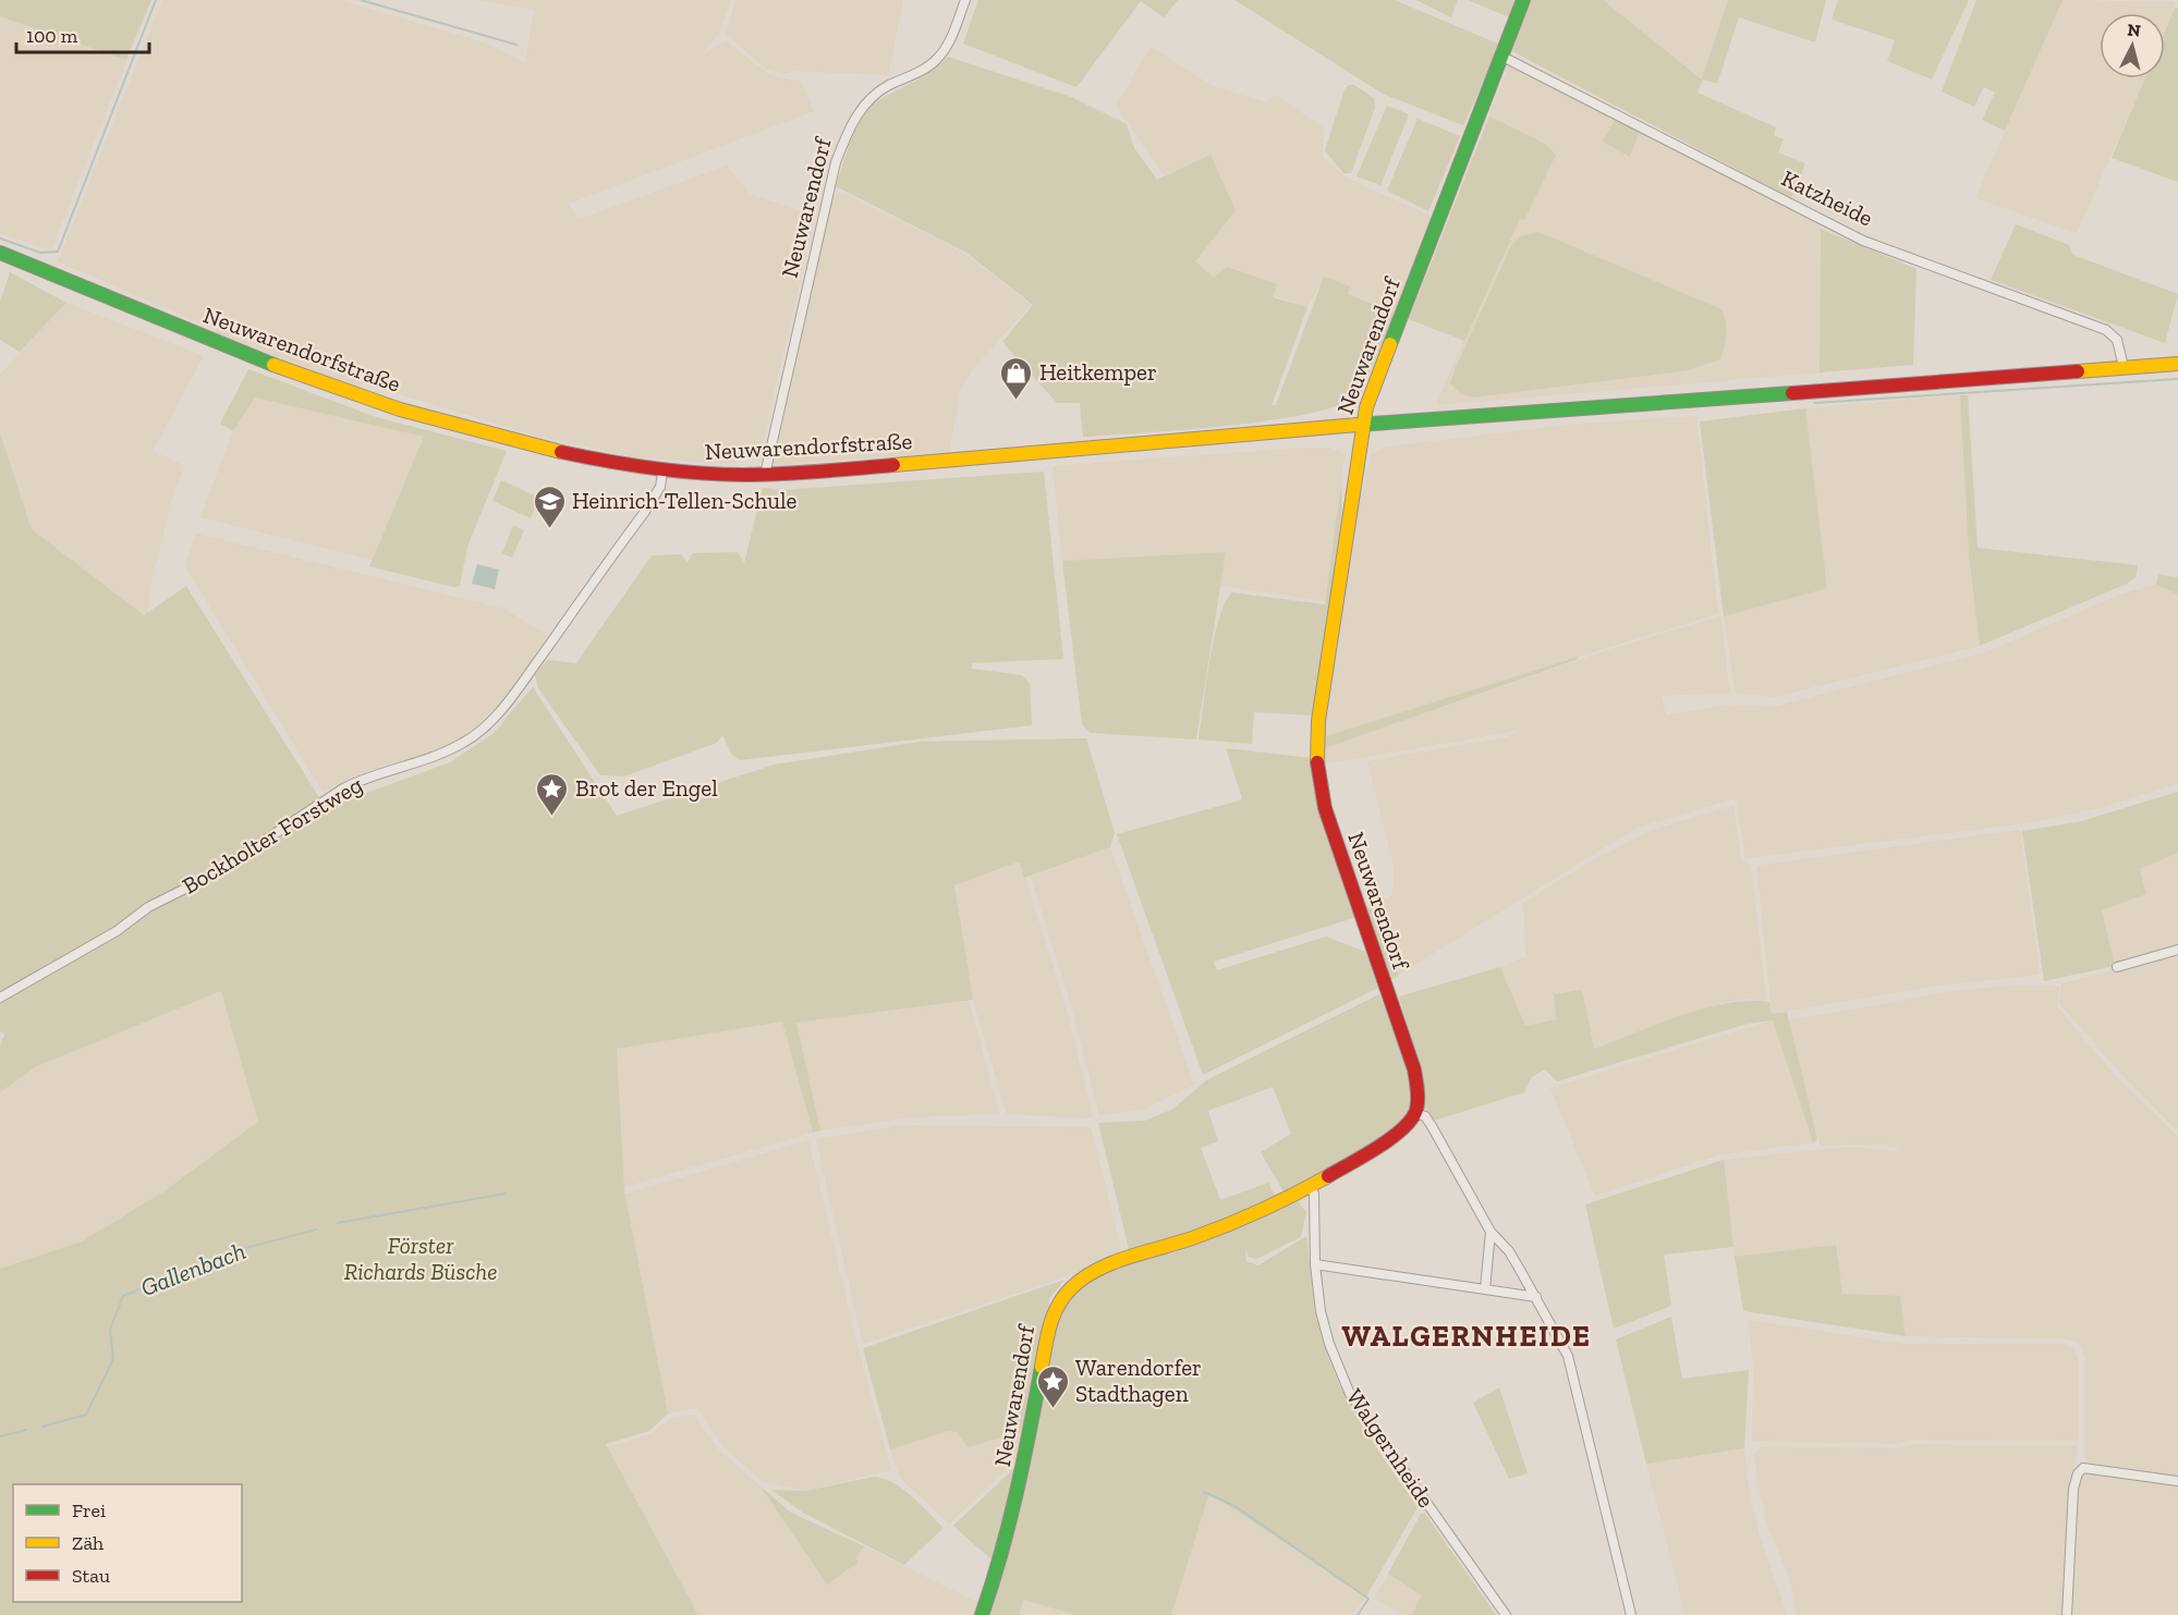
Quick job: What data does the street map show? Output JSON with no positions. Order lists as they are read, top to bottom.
{
  "streets": {
    "street": [
      "Katzheide",
      "Neuwarendorf",
      "Neuwarendorfstraße",
      "Bockholter Forstweg",
      "Walgernheide"
    ]
  },
  "crossings": [
    ["Katzheide", "Neuwarendorf"],
    ["Katzheide", "Neuwarendorfstraße"],
    ["Neuwarendorf", "Neuwarendorfstraße"],
    ["Neuwarendorf", "Walgernheide"],
    ["Neuwarendorfstraße", "Bockholter Forstweg"]
  ],
  "districts": ["WALGERNHEIDE"],
  "water": ["Gallenbach"],
  "parks": ["Förster Richards Büsche"],
  "places": {
    "shop": ["Heitkemper"],
    "school or university": ["Heinrich-Tellen-Schule"],
    "place": ["Brot der Engel", "Warendorfer Stadthagen"]
  },
  "legend": ["Frei", "Zäh", "Stau"],
  "scale_bar": "100 m",
  "north": "top"
}
